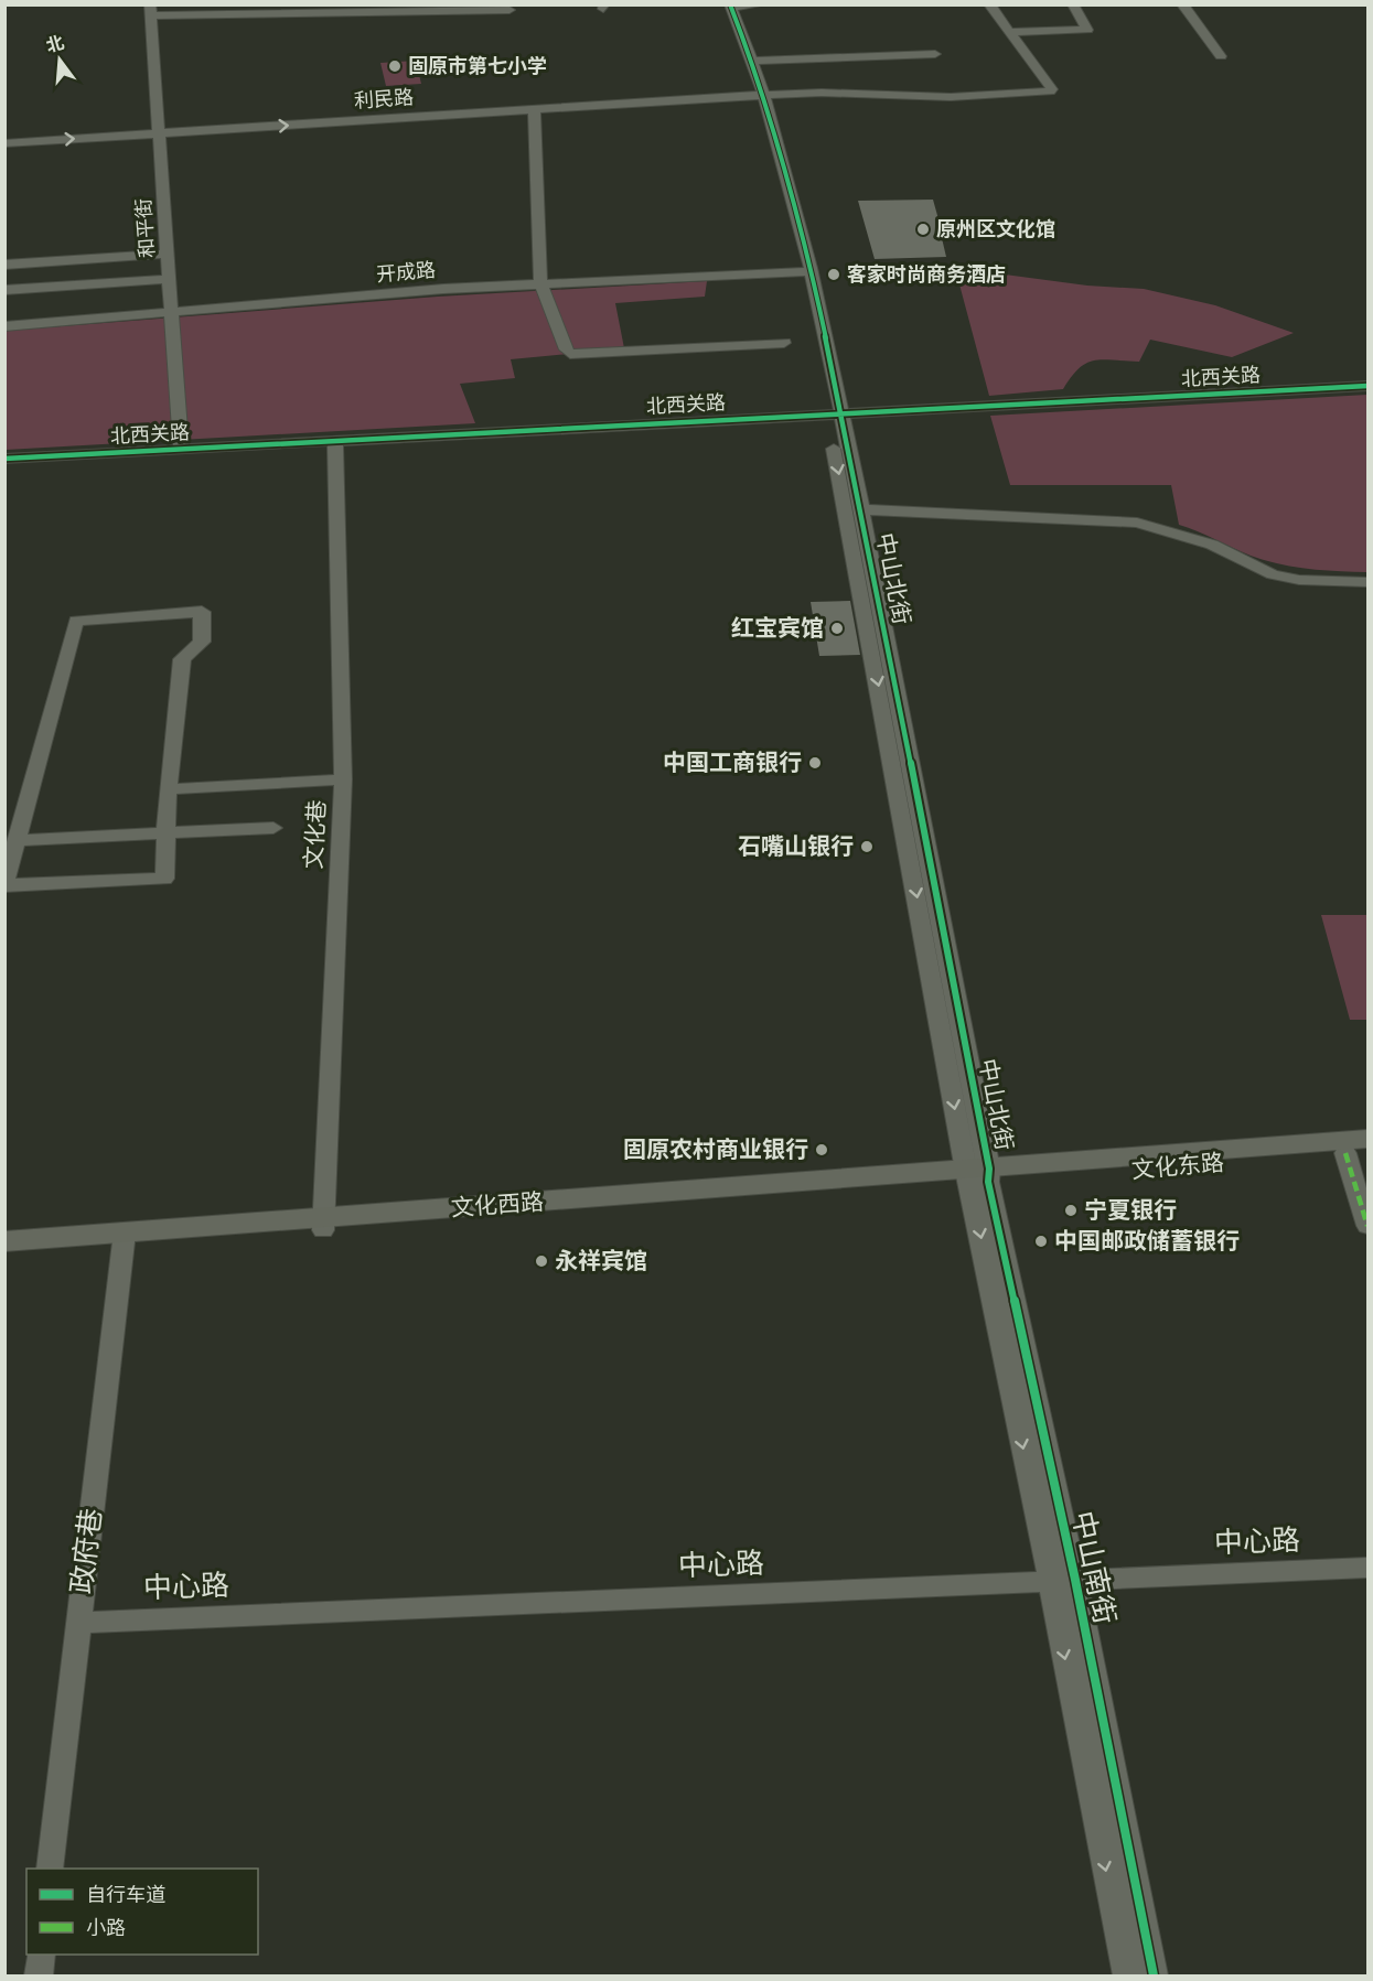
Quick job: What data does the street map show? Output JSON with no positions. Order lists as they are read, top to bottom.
{
  "streets": {
    "main road": ["文化东路", "文化西路"],
    "street": [
      "利民路",
      "和平街",
      "开成路",
      "北西关路",
      "中山北街",
      "文化巷",
      "中心路",
      "政府巷",
      "中山南街"
    ]
  },
  "crossings": [
    ["利民路", "和平街"],
    ["利民路", "中山北街"],
    ["和平街", "开成路"],
    ["和平街", "北西关路"],
    ["开成路", "中山北街"],
    ["北西关路", "中山北街"],
    ["北西关路", "文化巷"],
    ["中山北街", "文化东路"],
    ["中山北街", "文化西路"],
    ["中山北街", "中山南街"],
    ["文化巷", "文化西路"],
    ["文化东路", "文化西路"],
    ["文化东路", "中山南街"],
    ["文化西路", "政府巷"],
    ["文化西路", "中山南街"],
    ["中心路", "政府巷"],
    ["中心路", "中山南街"]
  ],
  "places": [
    "固原市第七小学",
    "原州区文化馆",
    "客家时尚商务酒店",
    "红宝宾馆",
    "中国工商银行",
    "石嘴山银行",
    "固原农村商业银行",
    "宁夏银行",
    "中国邮政储蓄银行",
    "永祥宾馆"
  ],
  "legend": ["自行车道", "小路"],
  "north": "top"
}
